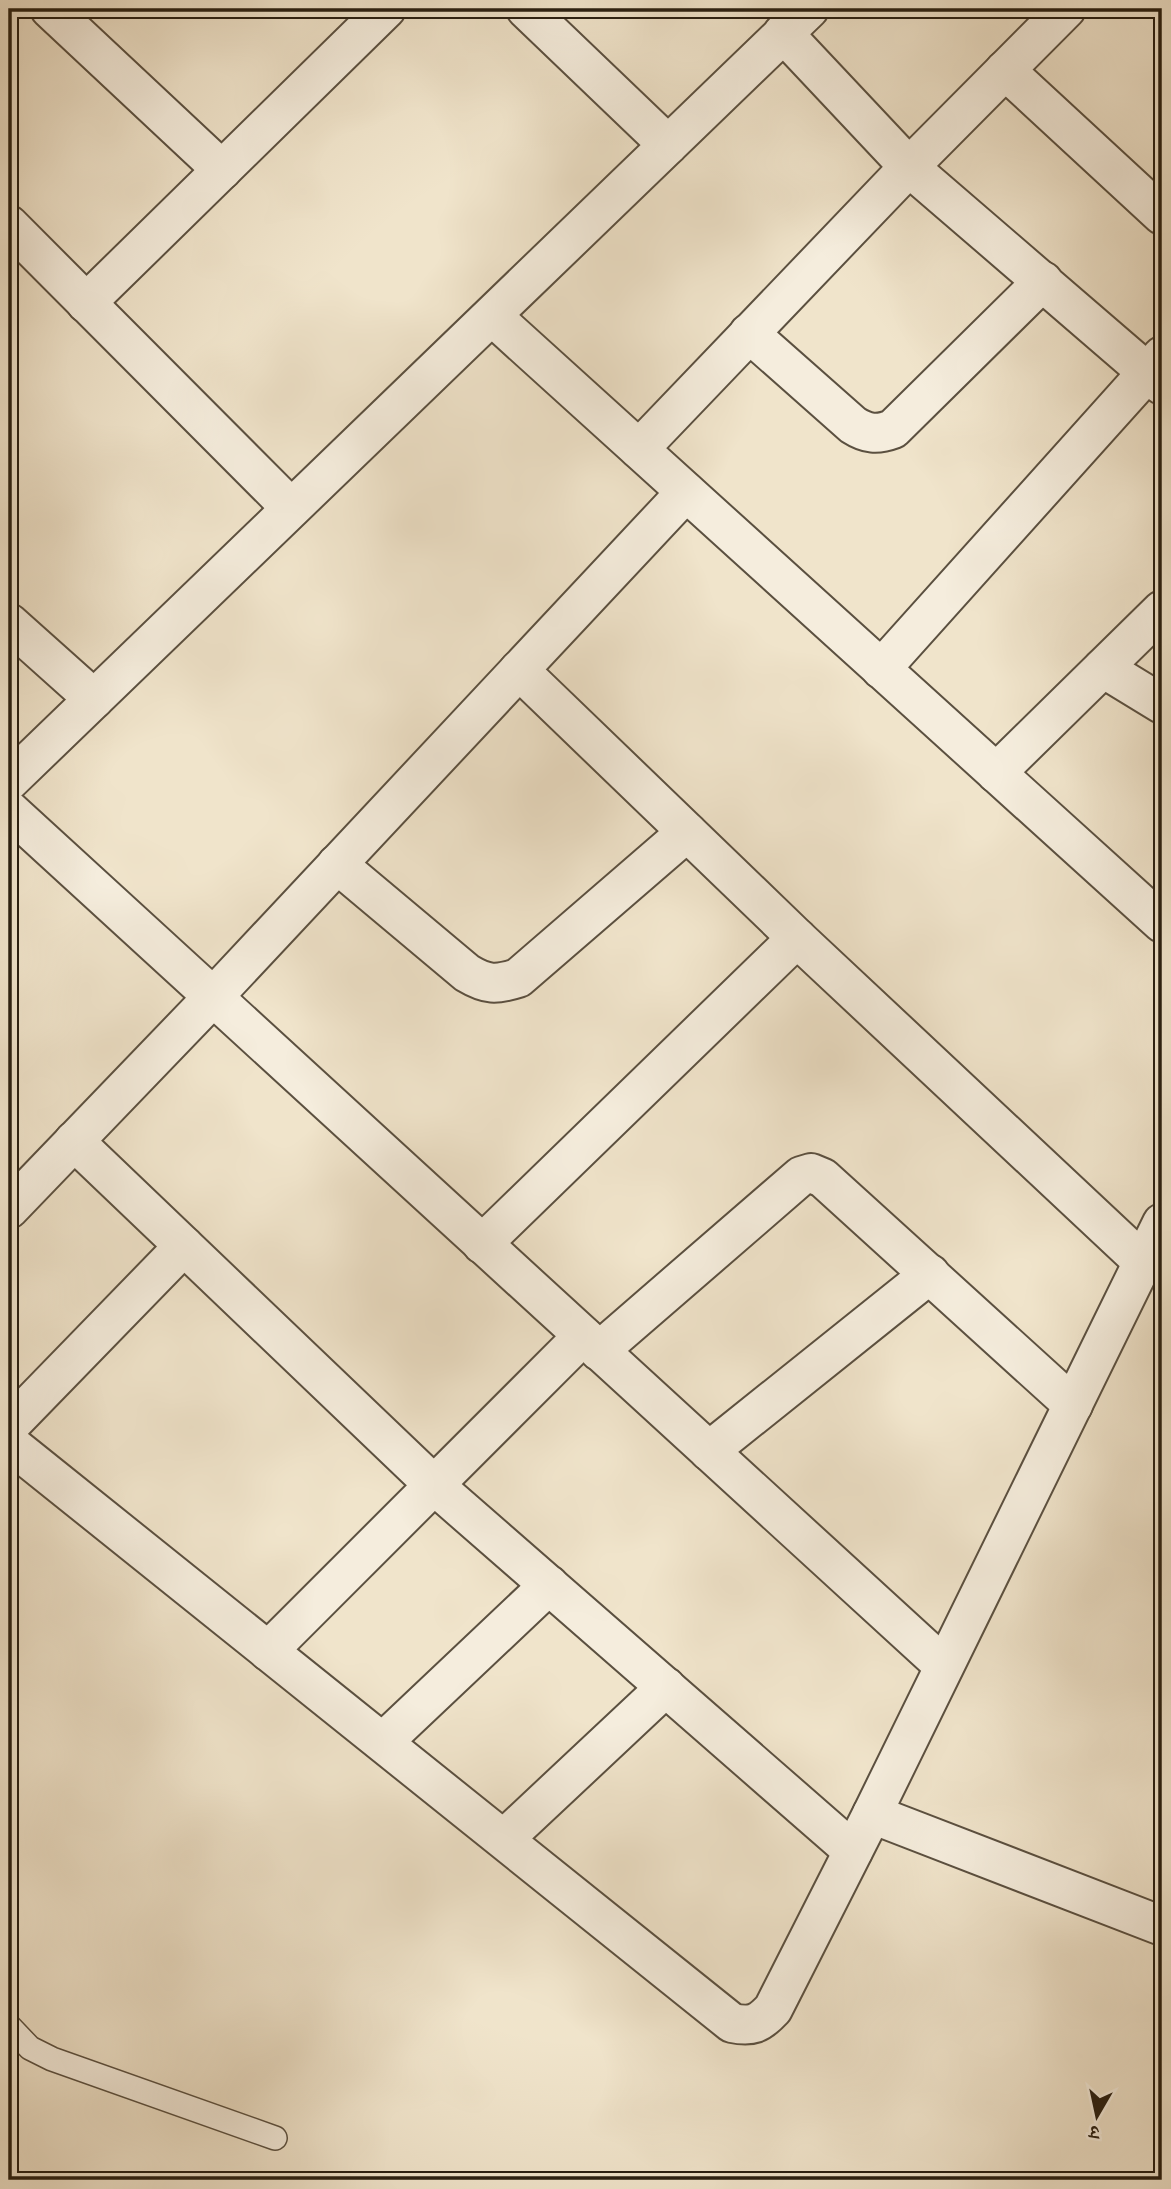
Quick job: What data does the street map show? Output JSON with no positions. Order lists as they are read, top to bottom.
{
  "north": "bottom"
}
